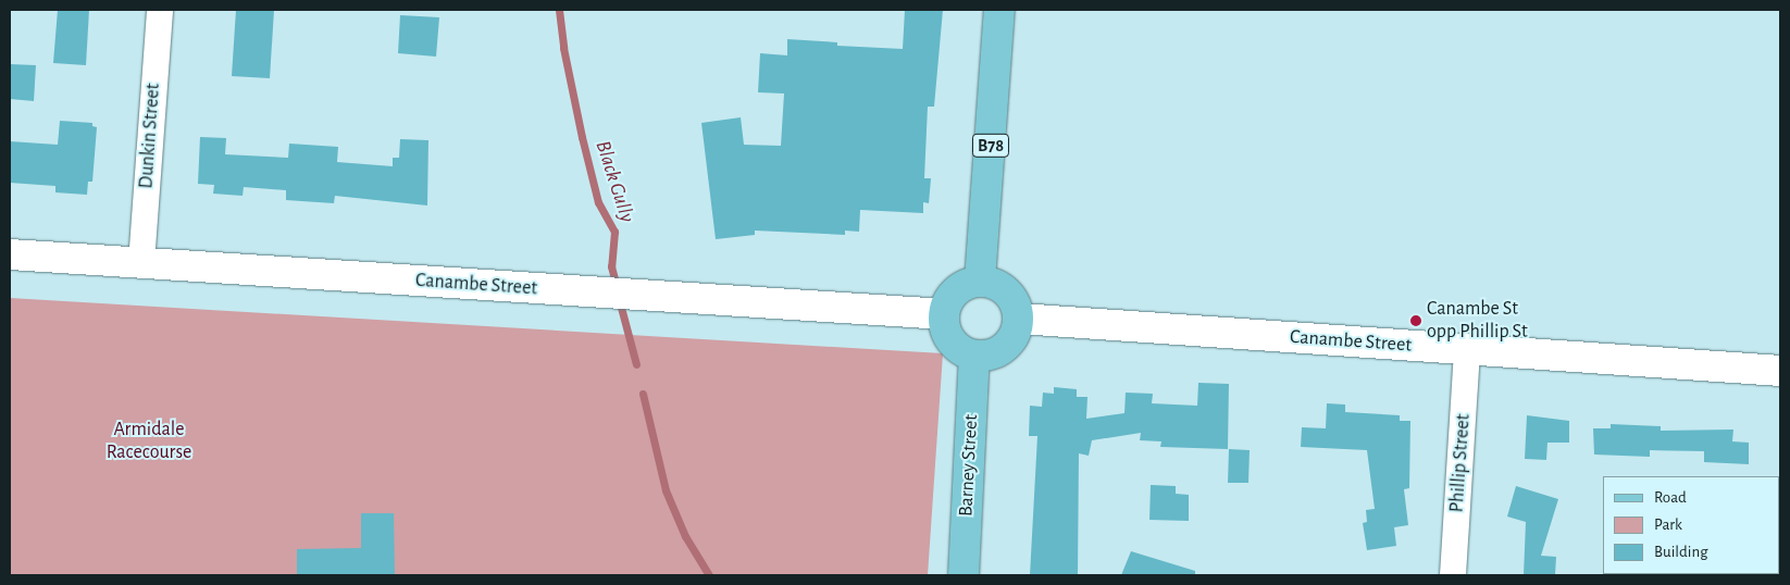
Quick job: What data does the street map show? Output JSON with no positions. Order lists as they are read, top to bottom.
{
  "streets": {
    "main road": ["B78", "Barney Street"],
    "street": ["Dunkin Street", "Canambe Street", "Phillip Street"]
  },
  "crossings": [
    ["Dunkin Street", "Canambe Street"],
    ["B78", "Canambe Street"],
    ["B78", "Barney Street"],
    ["Canambe Street", "Phillip Street"],
    ["Canambe Street", "Barney Street"]
  ],
  "water": ["Black Gully"],
  "parks": ["Armidale Racecourse"],
  "places": ["Canambe St opp Phillip St"],
  "legend": ["Road", "Park", "Building"]
}
